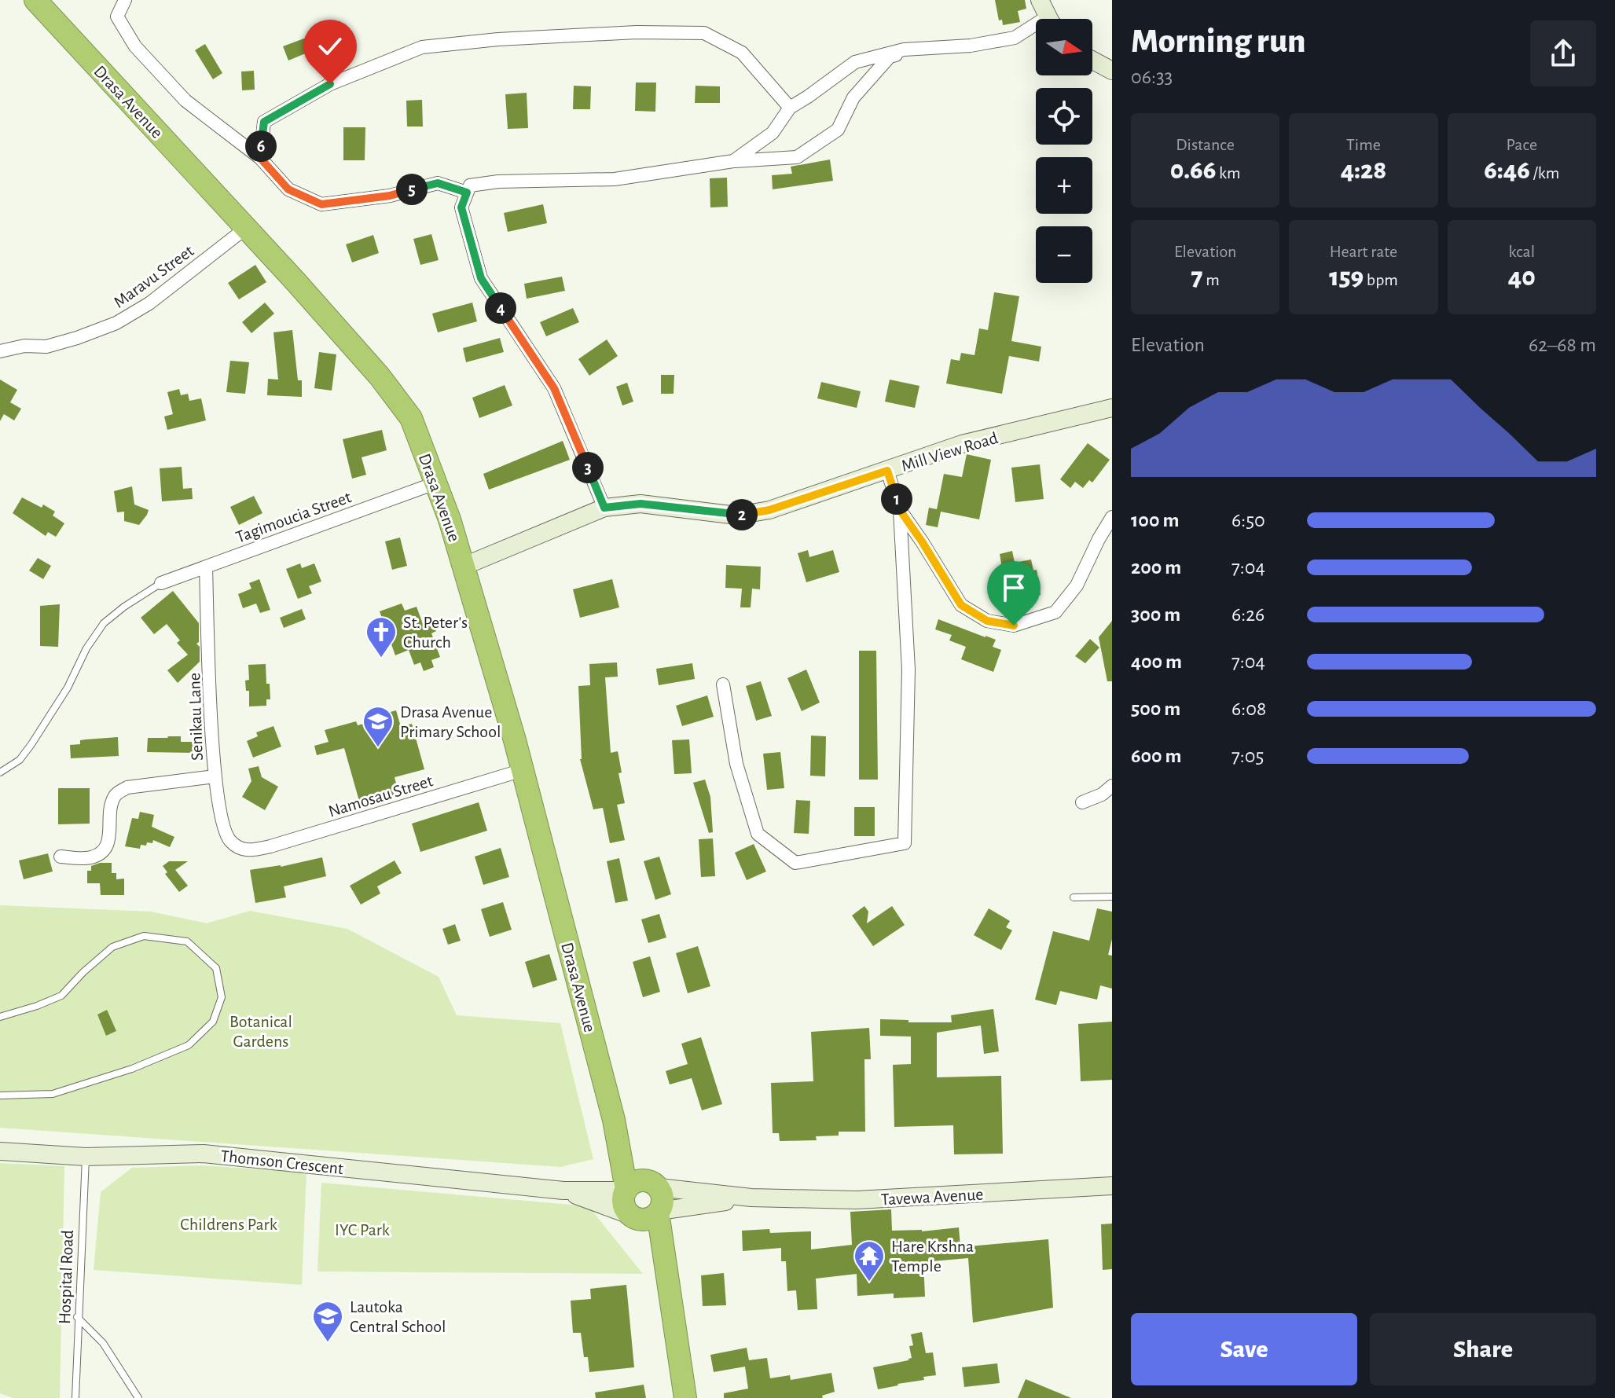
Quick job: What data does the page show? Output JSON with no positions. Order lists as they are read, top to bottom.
{
  "streets": {
    "highway": ["Drasa Avenue"],
    "main road": ["Mill View Road", "Thomson Crescent", "Tavewa Avenue"],
    "street": [
      "Maravu Street",
      "Tagimoucia Street",
      "Senikau Lane",
      "Namosau Street"
    ],
    "lane": ["Hospital Road"]
  },
  "crossings": [
    ["Drasa Avenue", "Maravu Street"],
    ["Drasa Avenue", "Mill View Road"],
    ["Drasa Avenue", "Tagimoucia Street"],
    ["Drasa Avenue", "Namosau Street"],
    ["Drasa Avenue", "Thomson Crescent"],
    ["Drasa Avenue", "Tavewa Avenue"],
    ["Tagimoucia Street", "Senikau Lane"],
    ["Senikau Lane", "Namosau Street"],
    ["Thomson Crescent", "Tavewa Avenue"],
    ["Thomson Crescent", "Hospital Road"]
  ],
  "parks": ["Botanical Gardens", "Childrens Park", "IYC Park"],
  "places": {
    "church": ["St. Peter's Church"],
    "school or university": ["Drasa Avenue Primary School", "Lautoka Central School"],
    "temple": ["Hare Krshna Temple"]
  },
  "north": "right",
  "page": {
    "heading": ["Morning run", "06:33"],
    "map_buttons": ["+", "−"],
    "stats": [
      ["Distance", "0.66 km"],
      ["Time", "4:28"],
      ["Pace", "6:46 /km"],
      ["Elevation", "7 m"],
      ["Heart rate", "159 bpm"],
      ["kcal", "40"]
    ],
    "pins": [
      "6",
      "5",
      "4",
      "3",
      "1",
      "2"
    ],
    "chart": ["Elevation", "62–68 m"],
    "list": [
      {
        "name": "100 m",
        "note": "6:50"
      },
      {
        "name": "200 m",
        "note": "7:04"
      },
      {
        "name": "300 m",
        "note": "6:26"
      },
      {
        "name": "400 m",
        "note": "7:04"
      },
      {
        "name": "500 m",
        "note": "6:08"
      },
      {
        "name": "600 m",
        "note": "7:05"
      }
    ],
    "buttons": ["Save", "Share"]
  }
}
